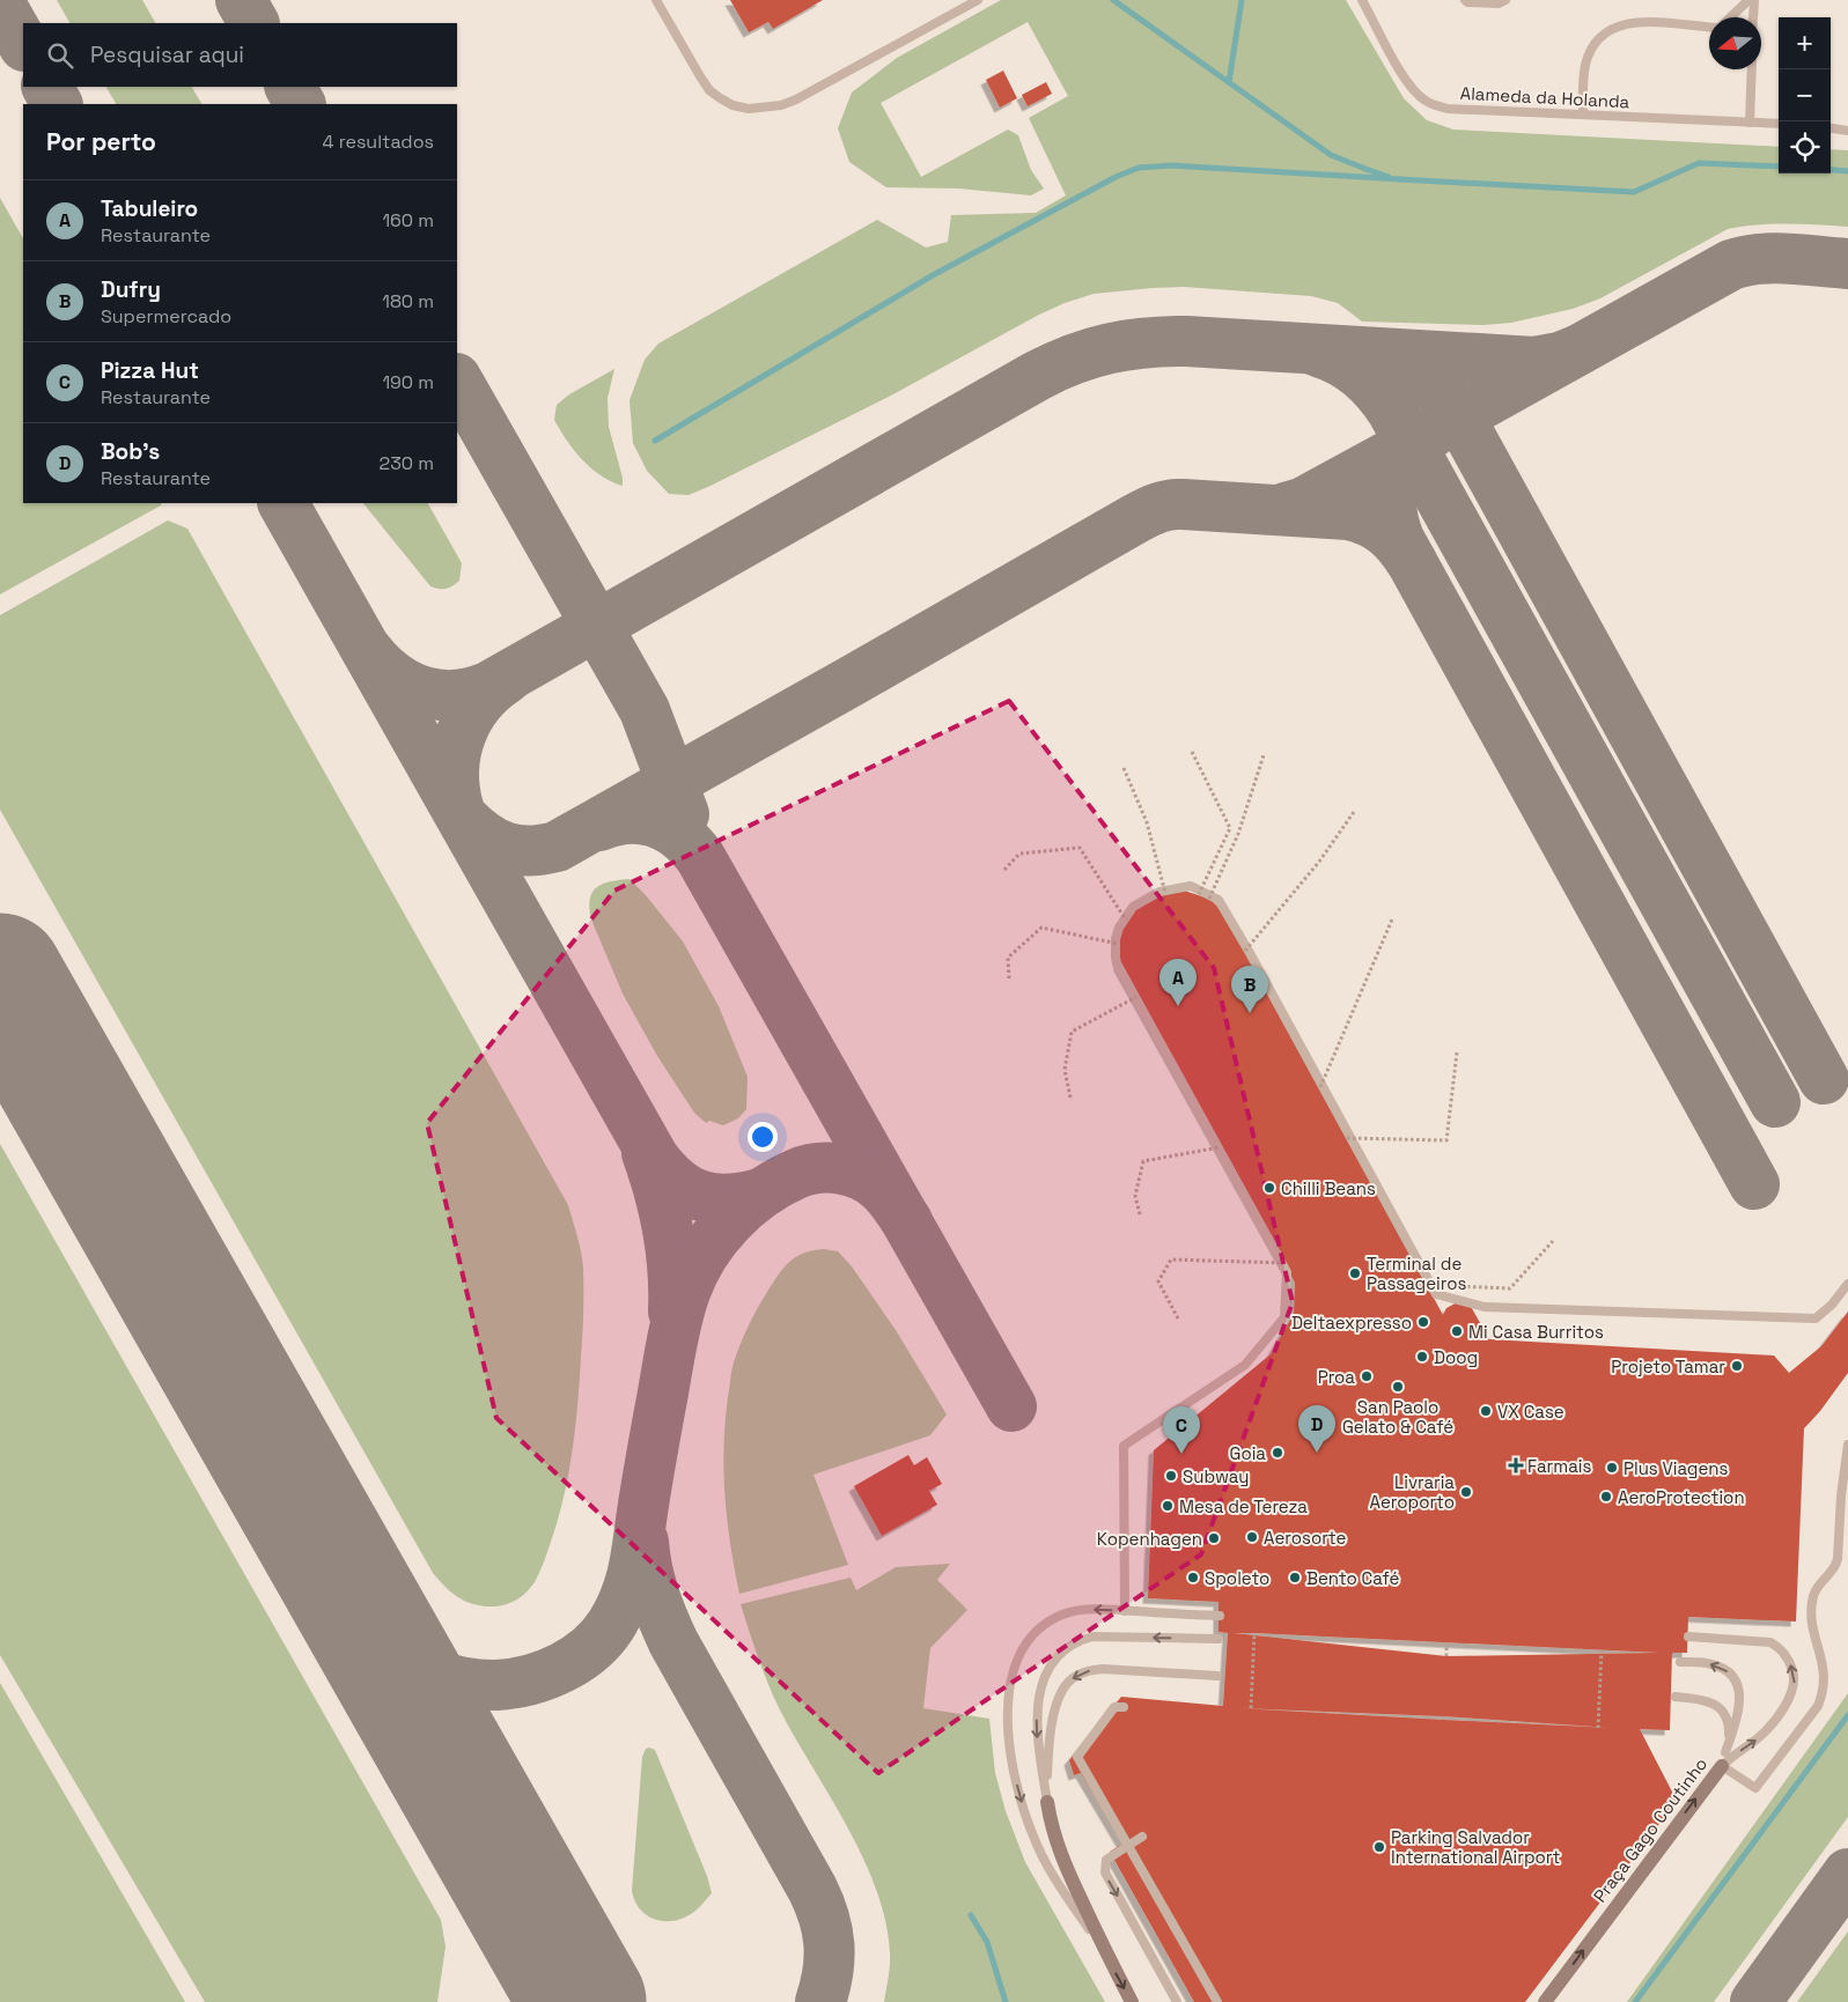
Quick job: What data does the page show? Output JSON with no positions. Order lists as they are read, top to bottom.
{
  "streets": {
    "main road": ["Praça Gago Coutinho"],
    "lane": ["Alameda da Holanda"]
  },
  "one_way": ["Praça Gago Coutinho"],
  "places": {
    "other": [
      "Chilli Beans",
      "Terminal de Passageiros",
      "Deltaexpresso",
      "Mi Casa Burritos",
      "Doog",
      "Projeto Tamar",
      "Proa",
      "San Paolo Gelato & Café",
      "VX Case",
      "Goia",
      "Plus Viagens",
      "Subway",
      "Livraria Aeroporto",
      "AeroProtection",
      "Mesa de Tereza",
      "Aerosorte",
      "Kopenhagen",
      "Spoleto",
      "Bento Café",
      "Parking Salvador International Airport"
    ],
    "health": ["Farmais"]
  },
  "north": "left",
  "page": {
    "map_buttons": ["+", "−"],
    "search": "Pesquisar aqui",
    "heading": ["Por perto", "4 resultados"],
    "list": [
      {
        "mark": "A",
        "name": "Tabuleiro",
        "note": "Restaurante",
        "value": "160 m"
      },
      {
        "mark": "B",
        "name": "Dufry",
        "note": "Supermercado",
        "value": "180 m"
      },
      {
        "mark": "C",
        "name": "Pizza Hut",
        "note": "Restaurante",
        "value": "190 m"
      },
      {
        "mark": "D",
        "name": "Bob's",
        "note": "Restaurante",
        "value": "230 m"
      }
    ],
    "pins": [
      "A",
      "B",
      "D",
      "C"
    ]
  }
}
